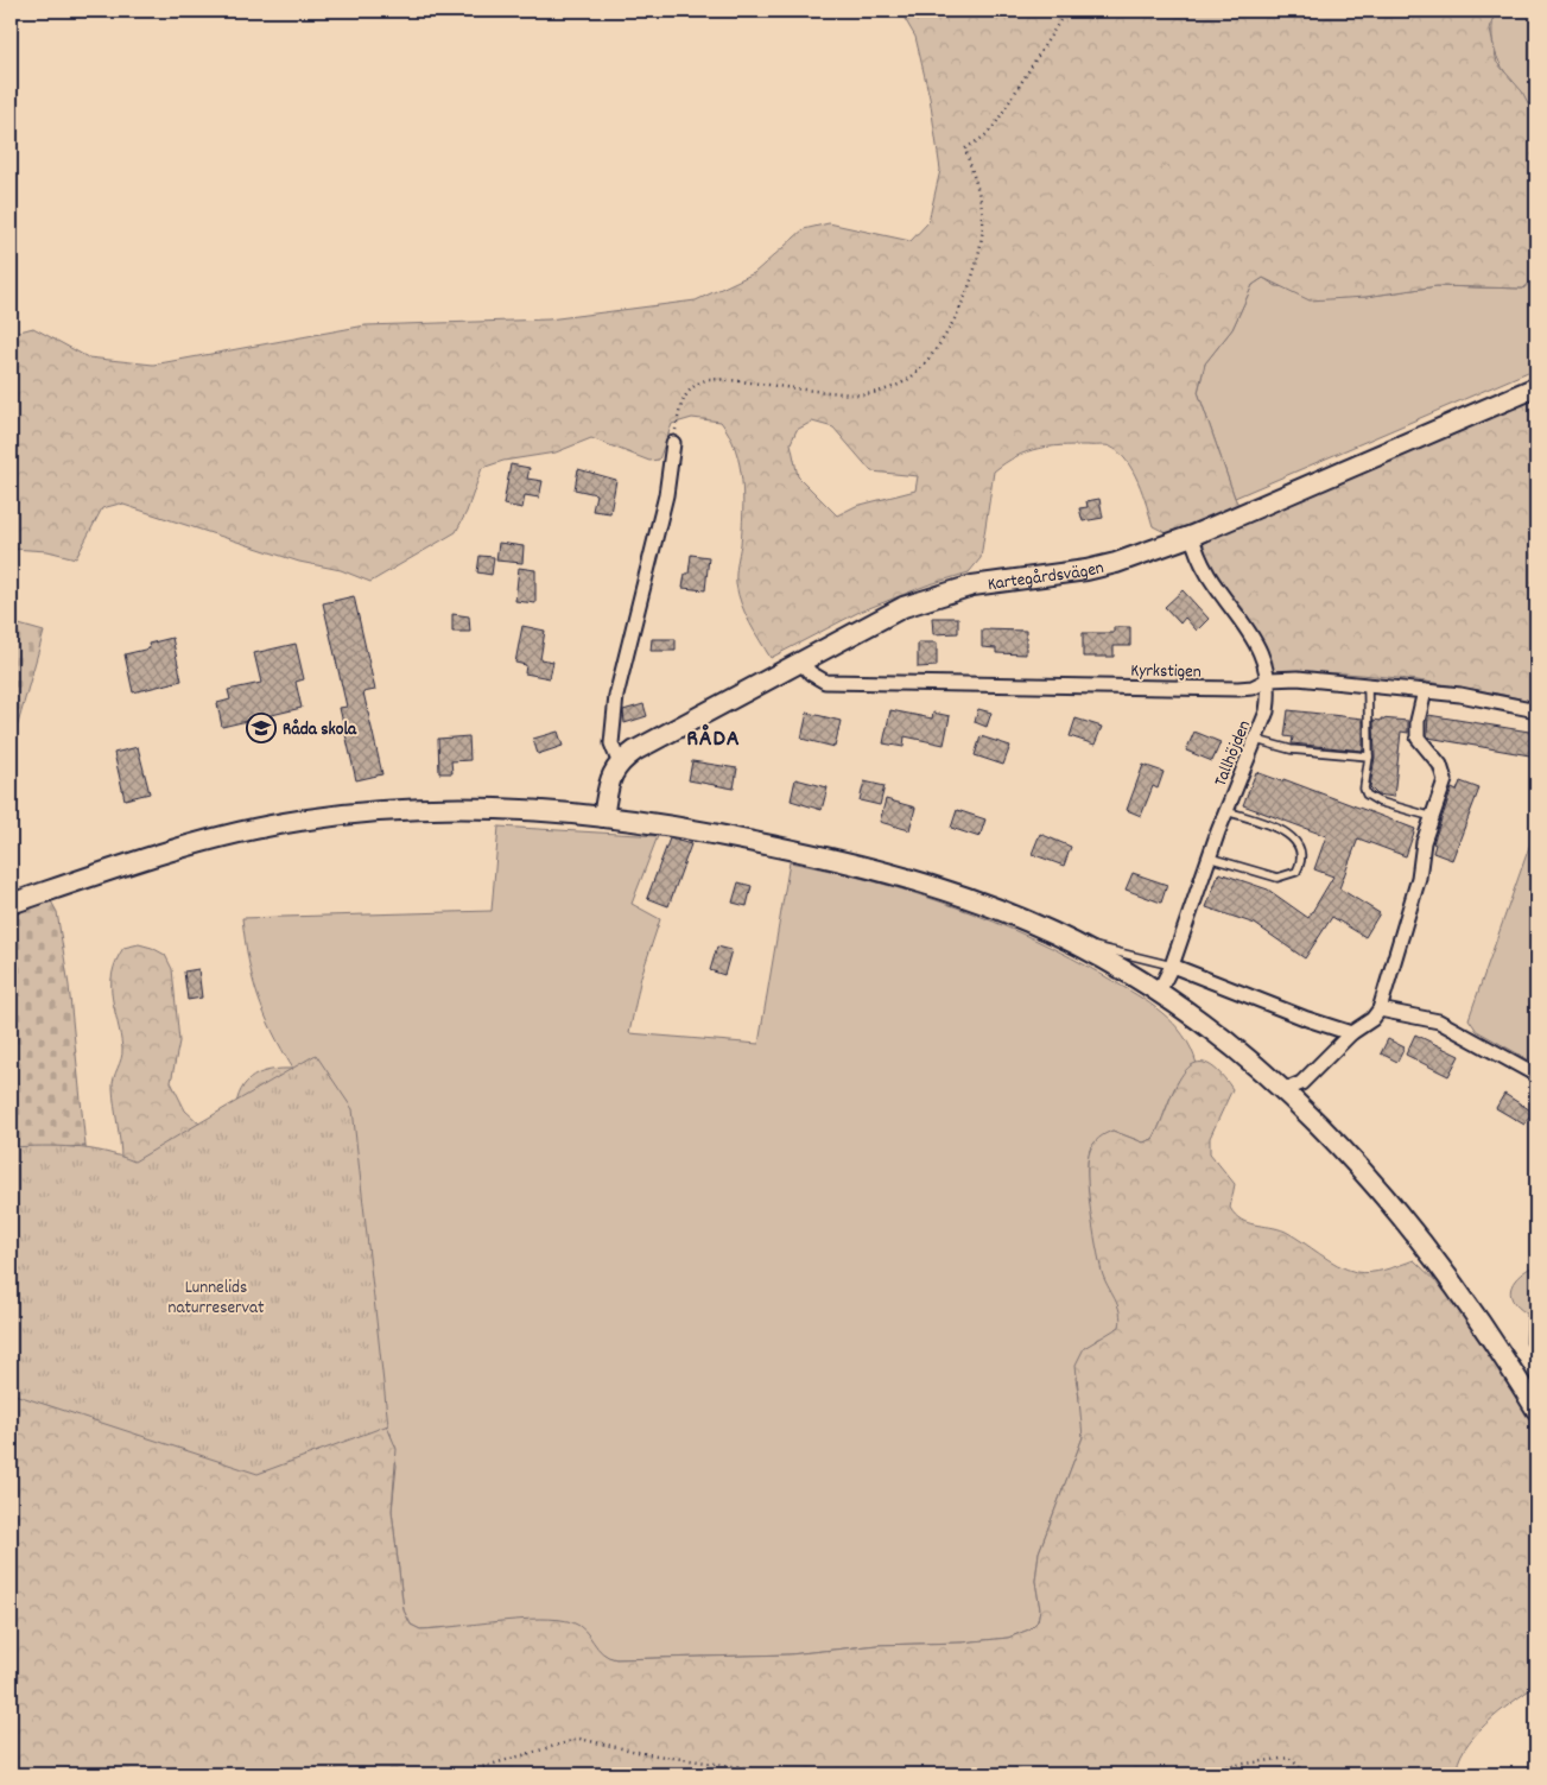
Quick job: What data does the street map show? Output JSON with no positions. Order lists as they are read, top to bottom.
{
  "streets": {
    "street": ["Kartegårdsvägen", "Kyrkstigen", "Tallhöjden"]
  },
  "crossings": [
    ["Kartegårdsvägen", "Kyrkstigen"],
    ["Kartegårdsvägen", "Tallhöjden"],
    ["Kyrkstigen", "Tallhöjden"]
  ],
  "districts": ["RÅDA"],
  "parks": ["Lunnelids naturreservat"],
  "places": {
    "school or university": ["Råda skola"]
  }
}
